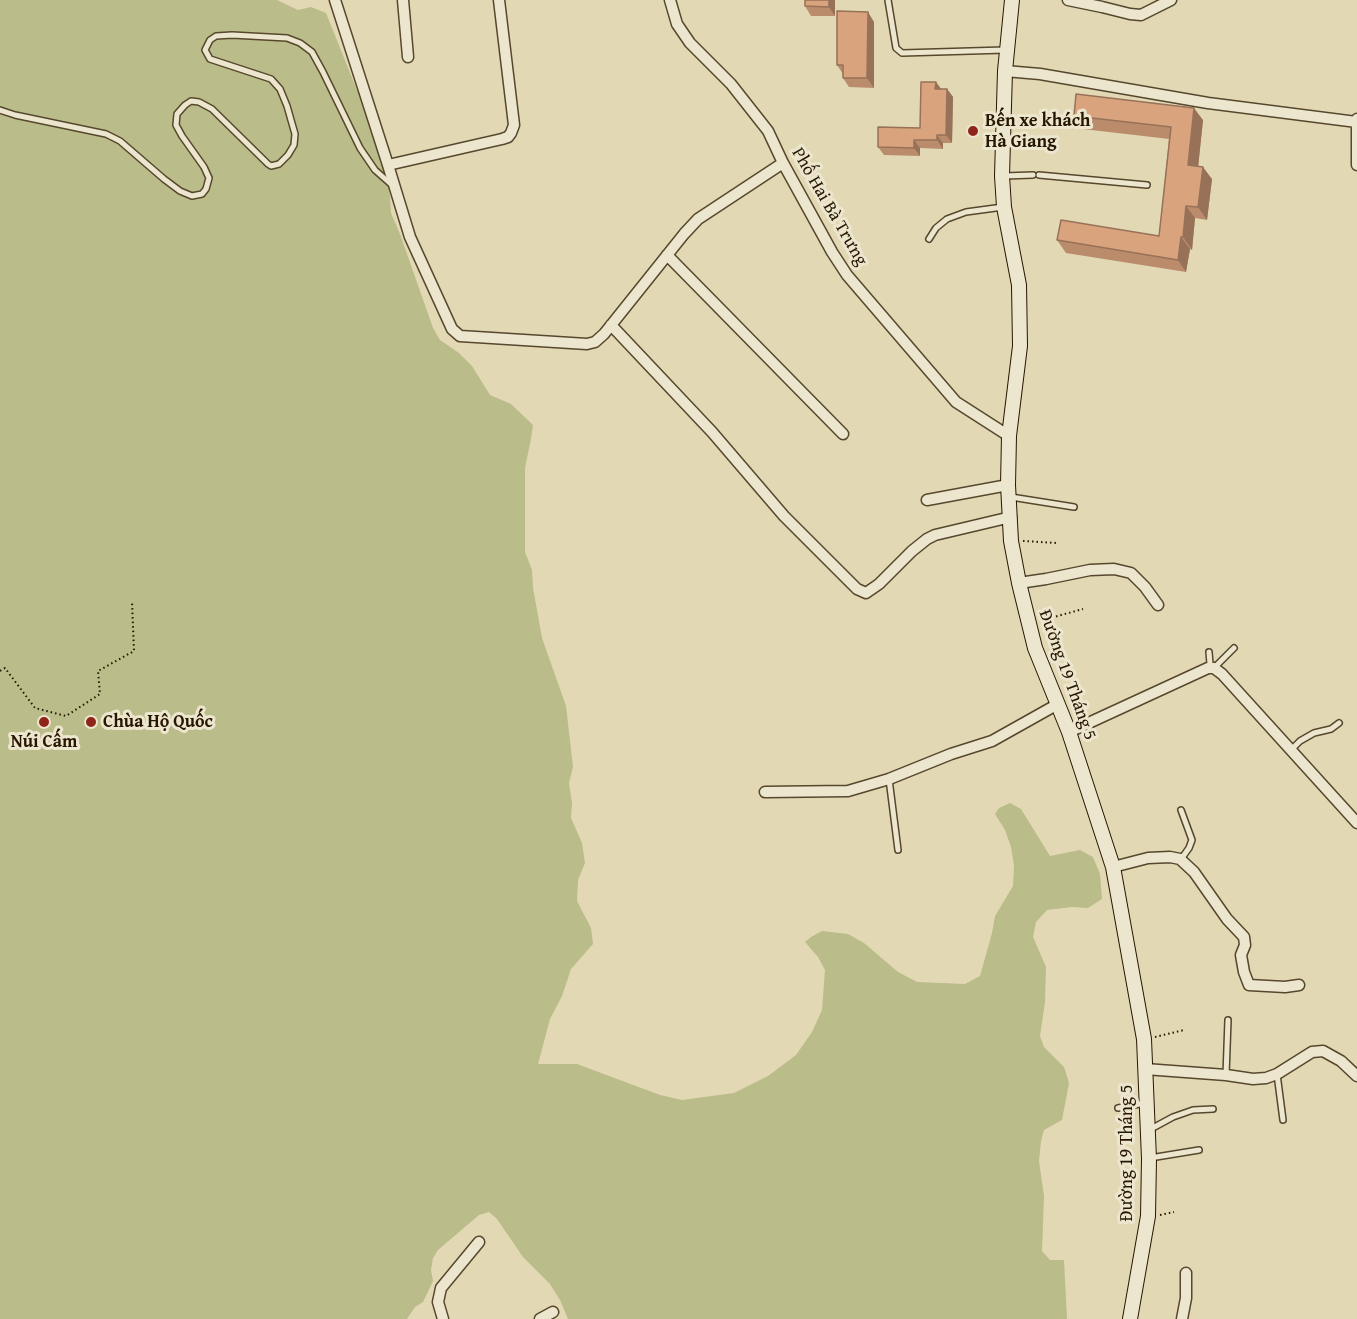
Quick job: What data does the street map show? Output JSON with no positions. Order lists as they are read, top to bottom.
{
  "streets": {
    "street": ["Phố Hai Bà Trưng", "Đường 19 Tháng 5"]
  },
  "crossings": [
    ["Phố Hai Bà Trưng", "Đường 19 Tháng 5"]
  ],
  "places": ["Bến xe khách Hà Giang", "Núi Cấm", "Chùa Hộ Quốc"]
}
